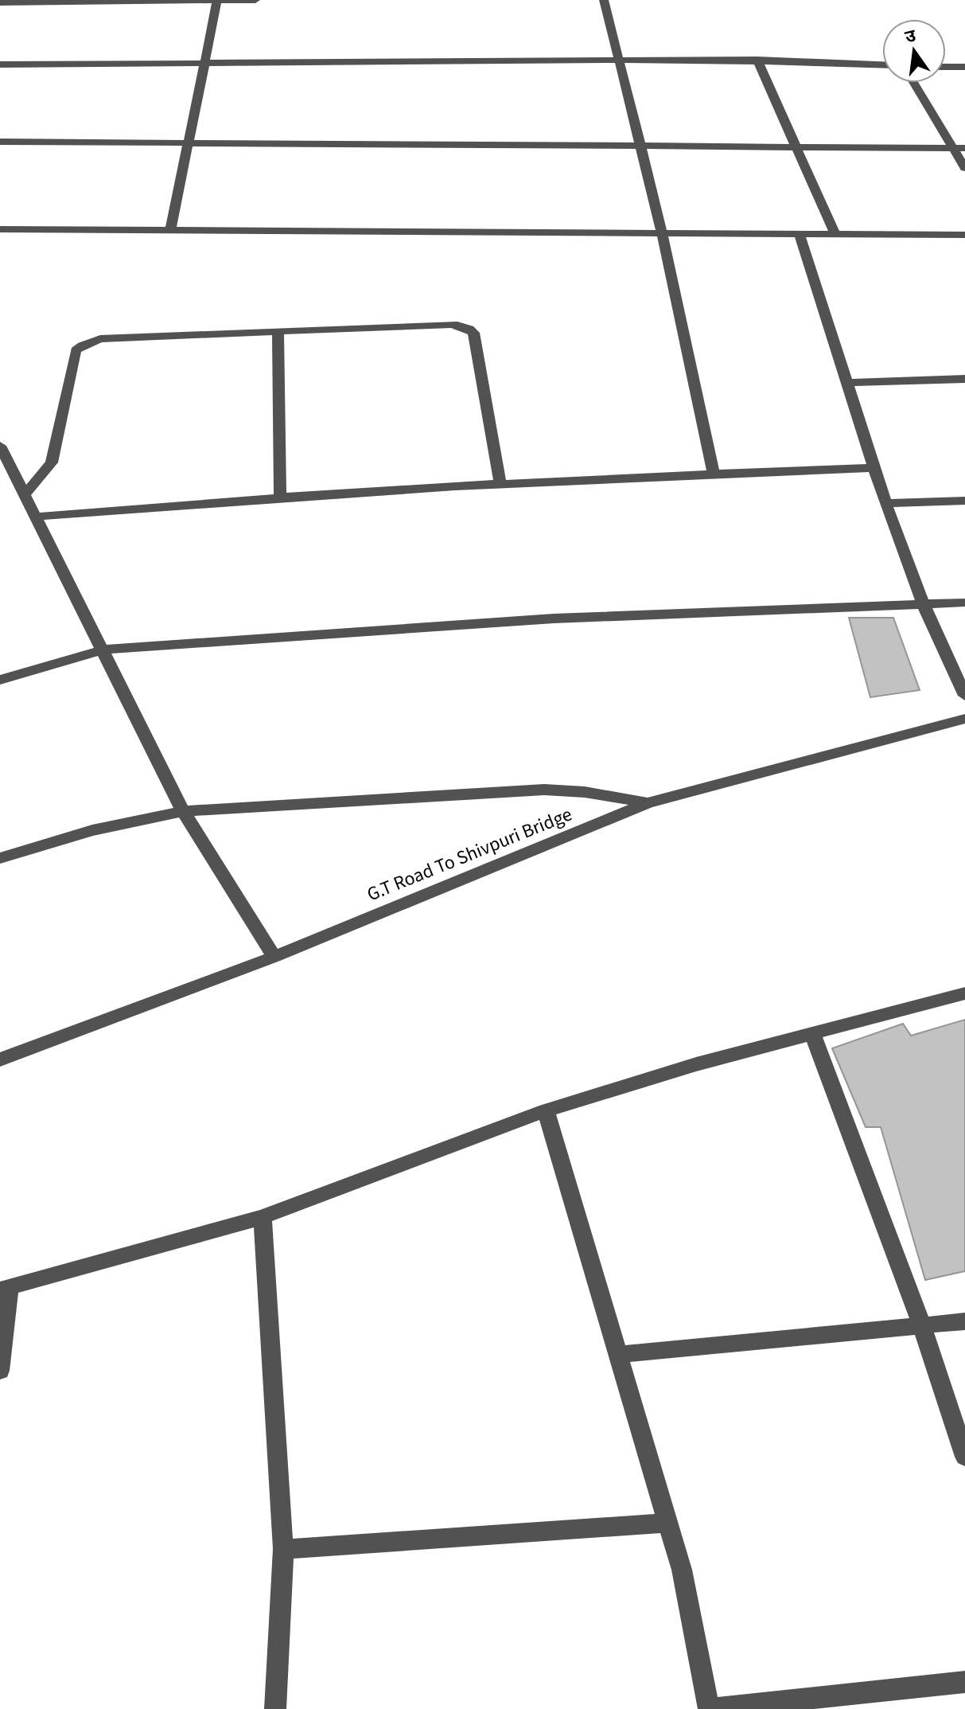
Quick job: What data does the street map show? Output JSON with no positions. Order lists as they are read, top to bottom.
{
  "streets": {
    "street": ["G.T Road To Shivpuri Bridge"]
  },
  "north": "top"
}
